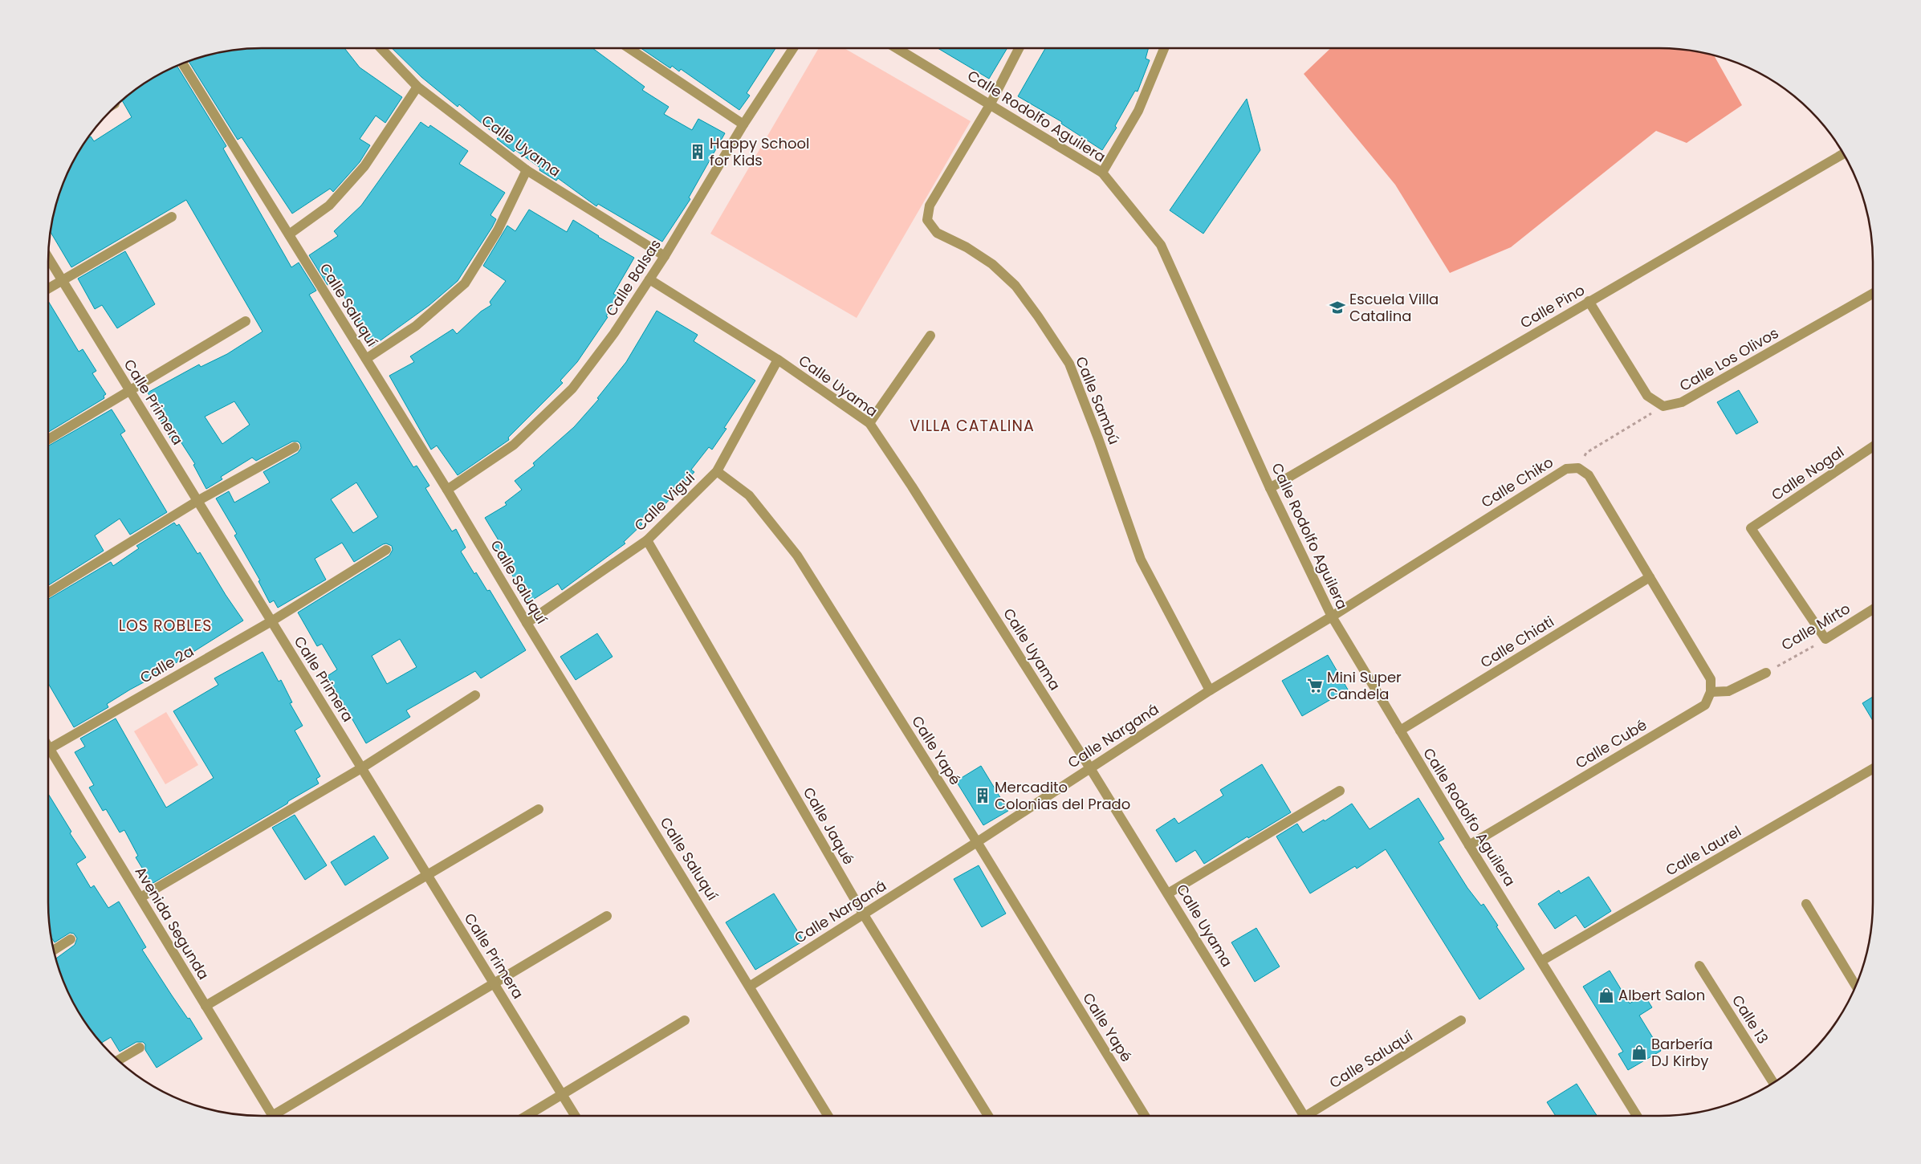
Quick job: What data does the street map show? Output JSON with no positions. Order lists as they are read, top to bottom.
{
  "streets": {
    "street": [
      "Calle Rodolfo Aguilera",
      "Calle Uyama",
      "Calle Balsas",
      "Calle Saluquí",
      "Calle Pino",
      "Calle Los Olivos",
      "Calle Sambú",
      "Calle Primera",
      "Calle Nogal",
      "Calle Chiko",
      "Calle Vigui",
      "Calle Mirto",
      "Calle Chiati",
      "Calle 2a",
      "Calle Narganá",
      "Calle Cubé",
      "Calle Yapé",
      "Calle Jaqué",
      "Calle Laurel",
      "Avenida Segunda",
      "Calle 13"
    ]
  },
  "crossings": [
    ["Calle Rodolfo Aguilera", "Calle Pino"],
    ["Calle Rodolfo Aguilera", "Calle Sambú"],
    ["Calle Rodolfo Aguilera", "Calle Chiko"],
    ["Calle Rodolfo Aguilera", "Calle Chiati"],
    ["Calle Rodolfo Aguilera", "Calle Narganá"],
    ["Calle Rodolfo Aguilera", "Calle Cubé"],
    ["Calle Rodolfo Aguilera", "Calle Laurel"],
    ["Calle Uyama", "Calle Balsas"],
    ["Calle Uyama", "Calle Vigui"],
    ["Calle Uyama", "Calle Narganá"],
    ["Calle Balsas", "Calle Saluquí"],
    ["Calle Saluquí", "Calle Vigui"],
    ["Calle Saluquí", "Calle Narganá"],
    ["Calle Sambú", "Calle Narganá"],
    ["Calle Primera", "Calle 2a"],
    ["Calle Nogal", "Calle Mirto"],
    ["Calle Chiko", "Calle Narganá"],
    ["Calle Vigui", "Calle Yapé"],
    ["Calle Vigui", "Calle Jaqué"],
    ["Calle Narganá", "Calle Yapé"],
    ["Calle Narganá", "Calle Jaqué"]
  ],
  "districts": ["VILLA CATALINA", "LOS ROBLES"],
  "places": {
    "building": ["Happy School for Kids", "Mercadito Colonias del Prado"],
    "school or university": ["Escuela Villa Catalina"],
    "supermarket": ["Mini Super Candela"],
    "shop": ["Albert Salon", "Barbería DJ Kirby"]
  }
}
